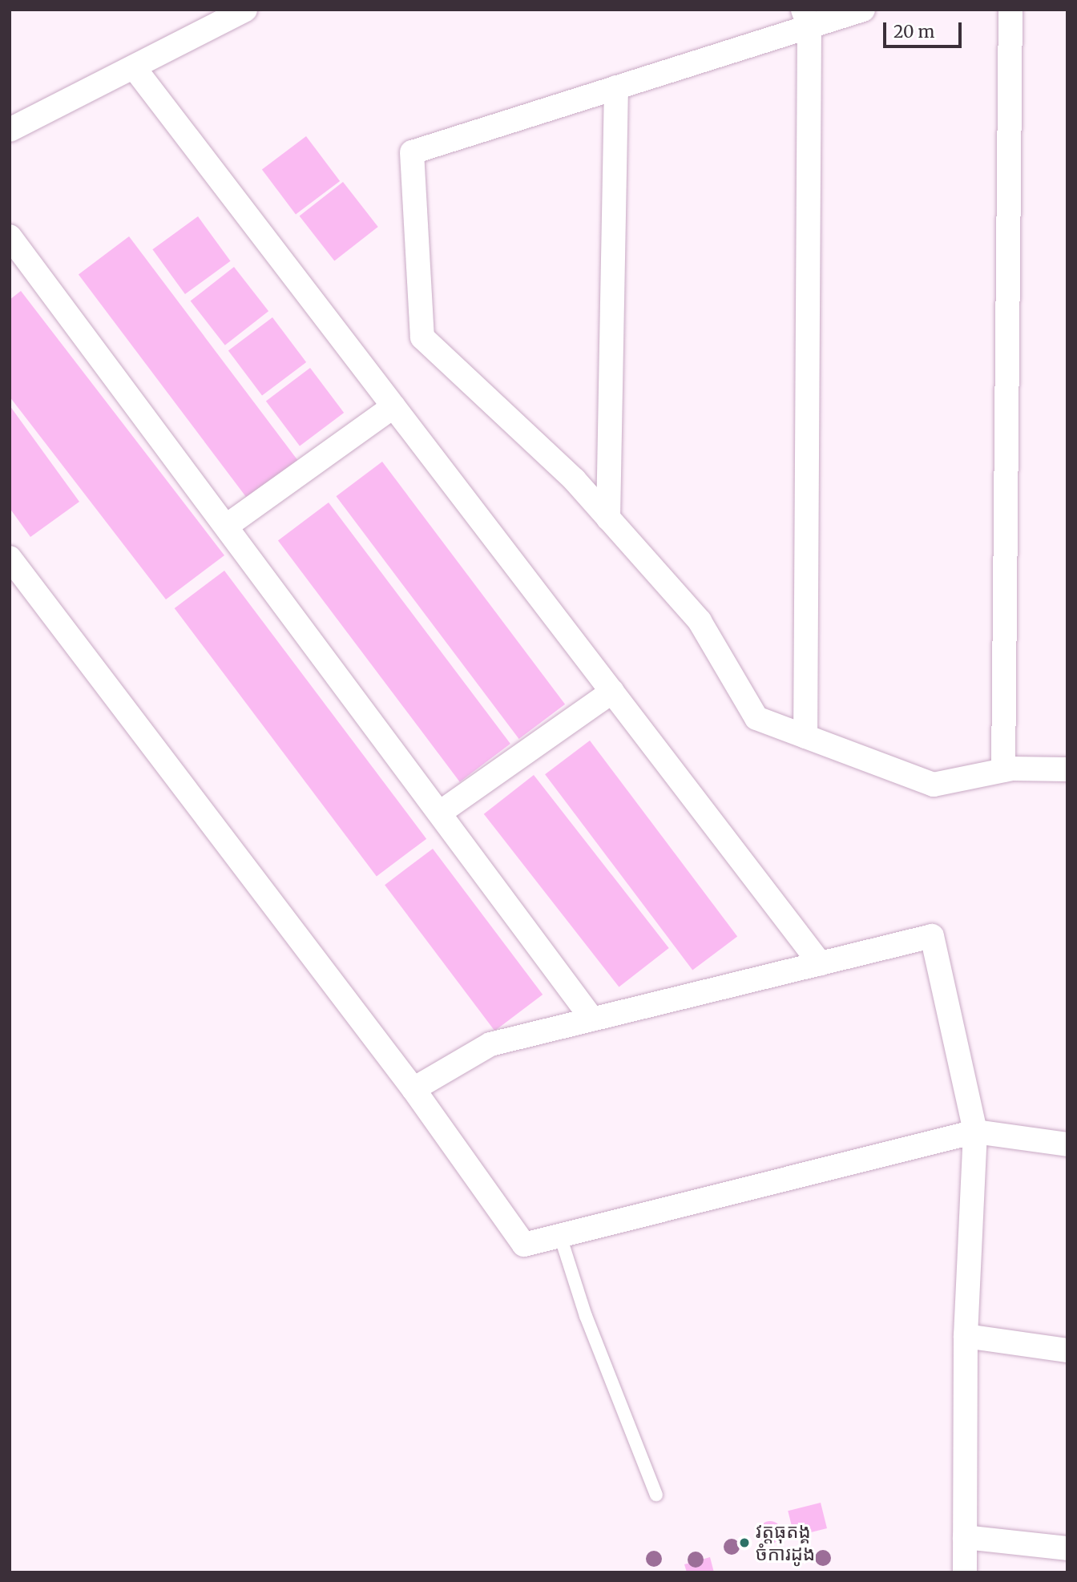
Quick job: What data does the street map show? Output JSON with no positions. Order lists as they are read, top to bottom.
{
  "places": ["វត្តធុតង្គ ចំការដូង"],
  "scale_bar": "20 m"
}
